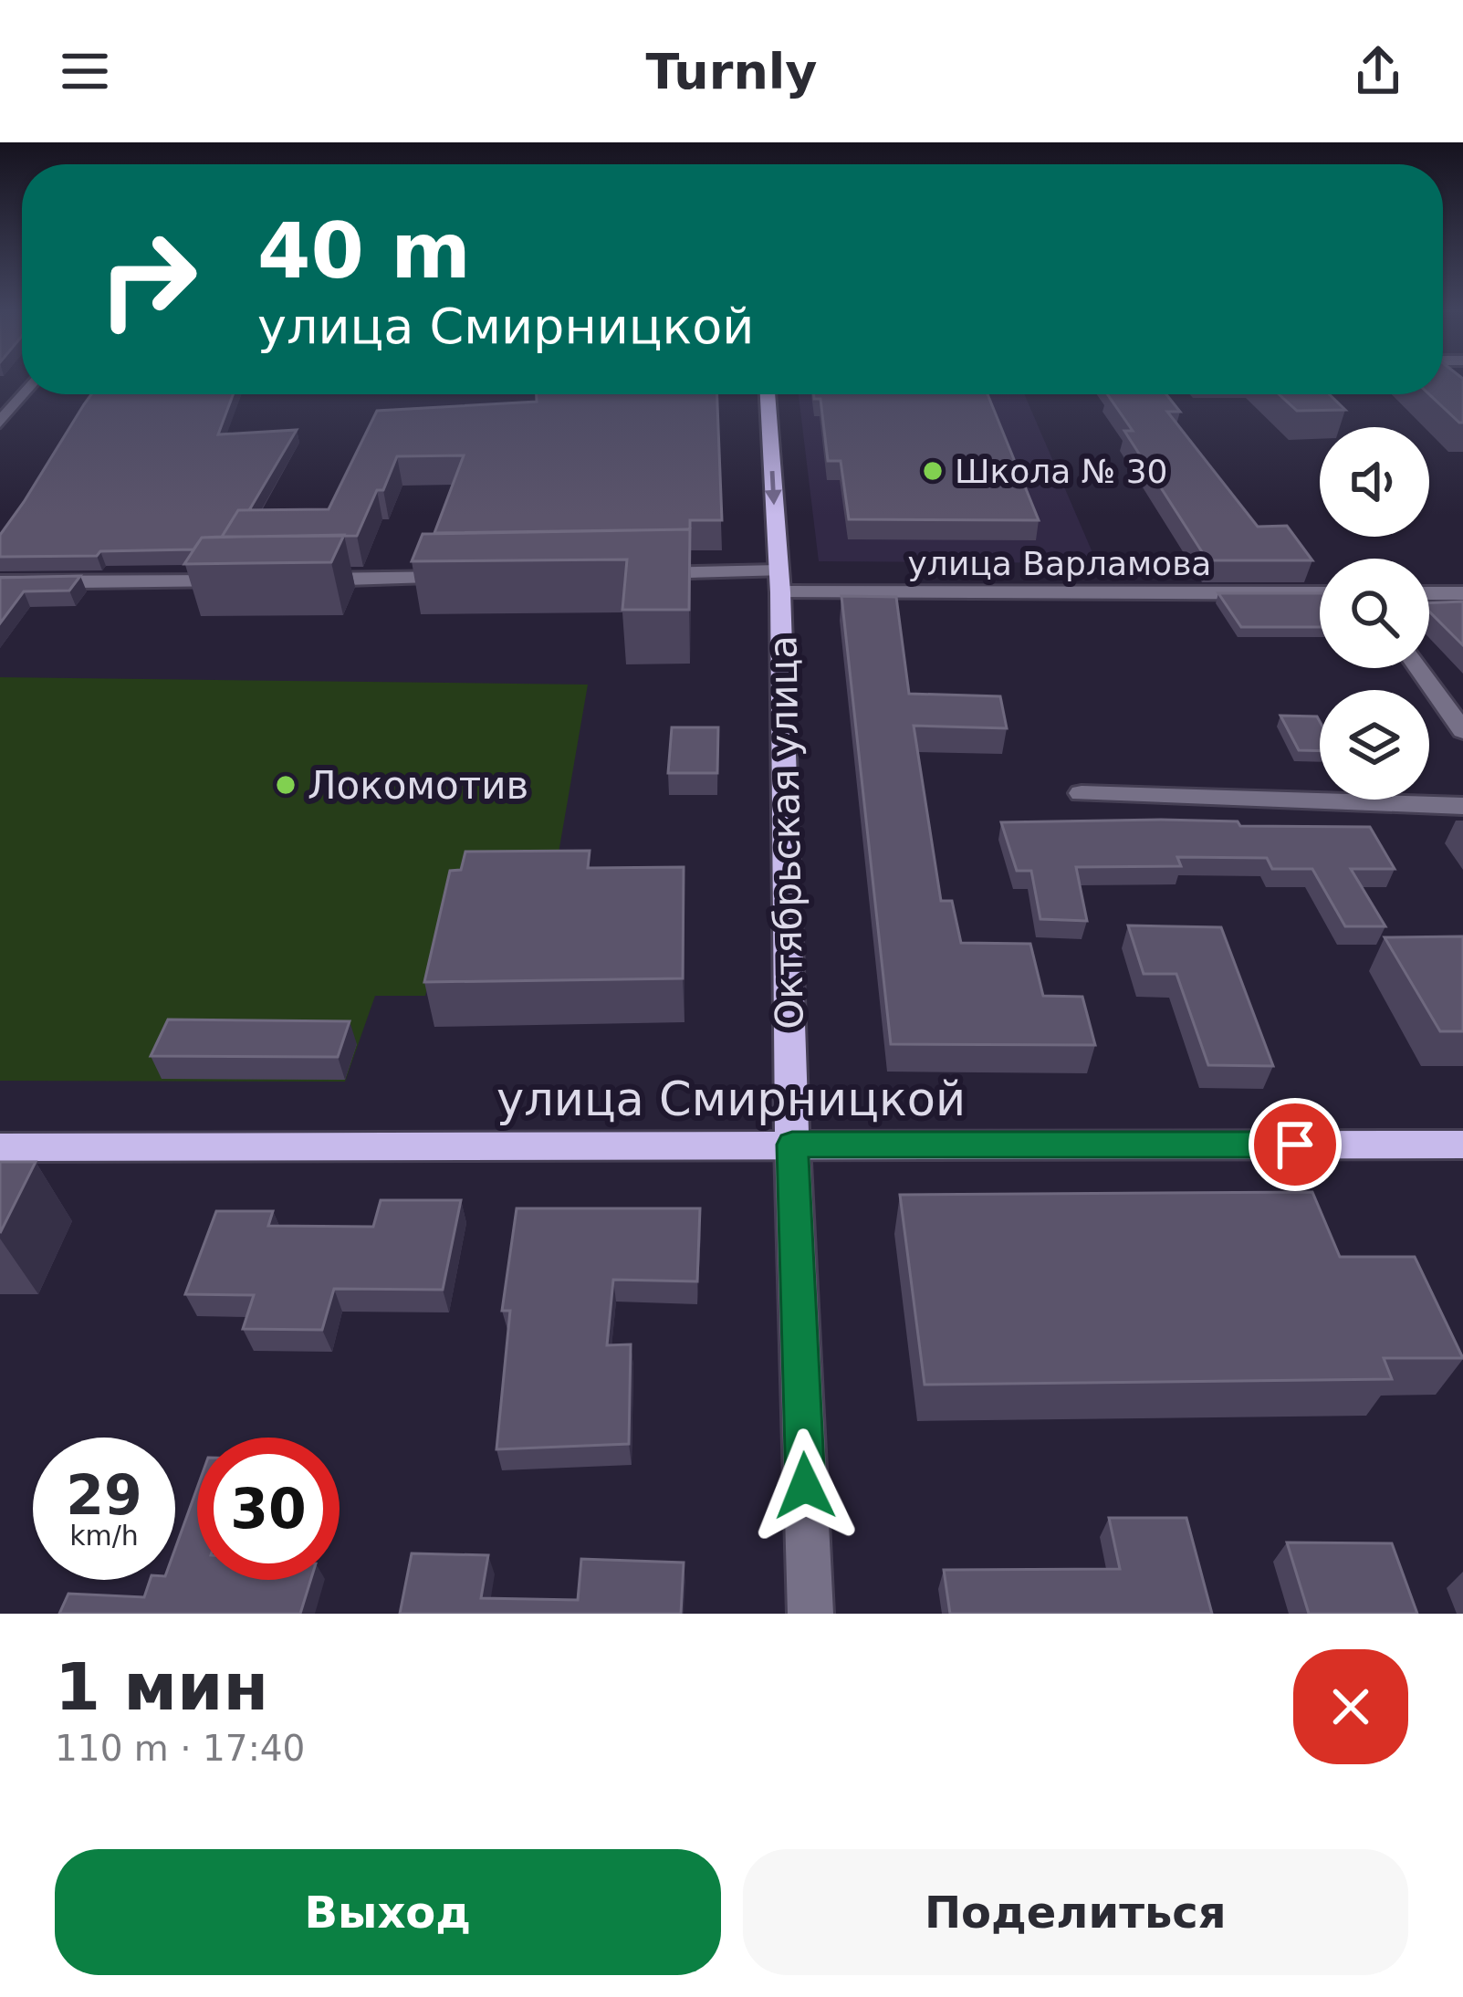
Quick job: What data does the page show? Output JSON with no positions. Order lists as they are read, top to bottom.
{
  "streets": {
    "main road": ["Октябрьская улица", "улица Смирницкой"],
    "street": ["улица Варламова"]
  },
  "crossings": [
    ["улица Варламова", "Октябрьская улица"],
    ["Октябрьская улица", "улица Смирницкой"]
  ],
  "places": ["Школа № 30", "Локомотив"],
  "page": {
    "header": "Turnly",
    "turn": ["40 m", "улица Смирницкой"],
    "speed": "29 km/h",
    "limit": "30",
    "heading": ["1 мин", "110 m · 17:40"],
    "buttons": ["Выход", "Поделиться"]
  }
}
